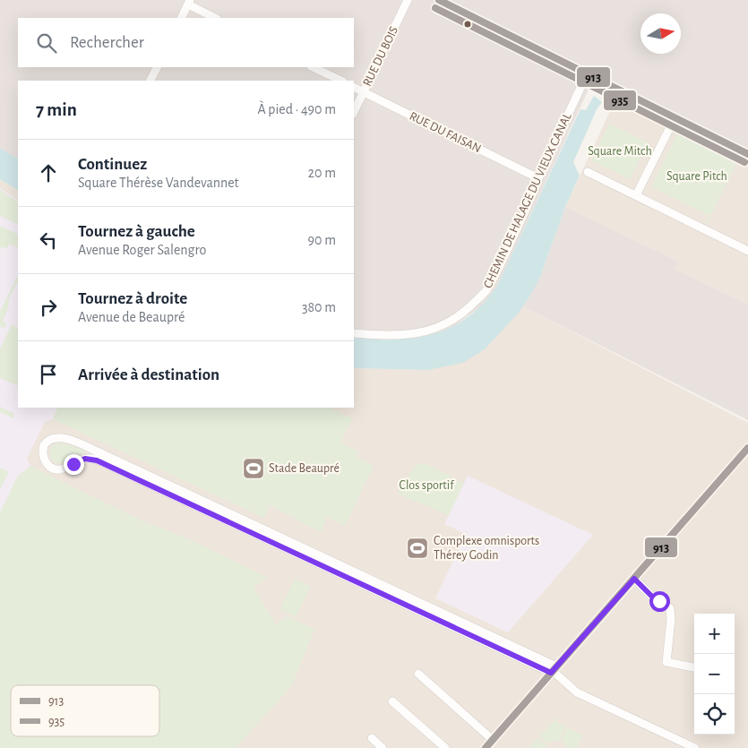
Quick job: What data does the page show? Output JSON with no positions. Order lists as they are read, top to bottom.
{
  "streets": {
    "street": ["RUE DU BOIS", "RUE DU FAISAN", "CHEMIN DE HALAGE DU VIEUX CANAL"]
  },
  "crossings": [
    ["RUE DU BOIS", "RUE DU FAISAN"],
    ["RUE DU FAISAN", "CHEMIN DE HALAGE DU VIEUX CANAL"]
  ],
  "parks": ["Square Mitch", "Square Pitch", "Clos sportif"],
  "places": {
    "sports": ["Stade Beaupré", "Complexe omnisports Thérey Godin"]
  },
  "lines": ["transit line 913", "transit line 935"],
  "legend": ["913", "935"],
  "north": "right",
  "page": {
    "search": "Rechercher",
    "heading": ["7 min", "À pied · 490 m"],
    "list": [
      ["Continuez", "Square Thérèse Vandevannet", "20 m"],
      ["Tournez à gauche", "Avenue Roger Salengro", "90 m"],
      ["Tournez à droite", "Avenue de Beaupré", "380 m"],
      "Arrivée à destination"
    ],
    "map_buttons": ["+", "−"]
  }
}
